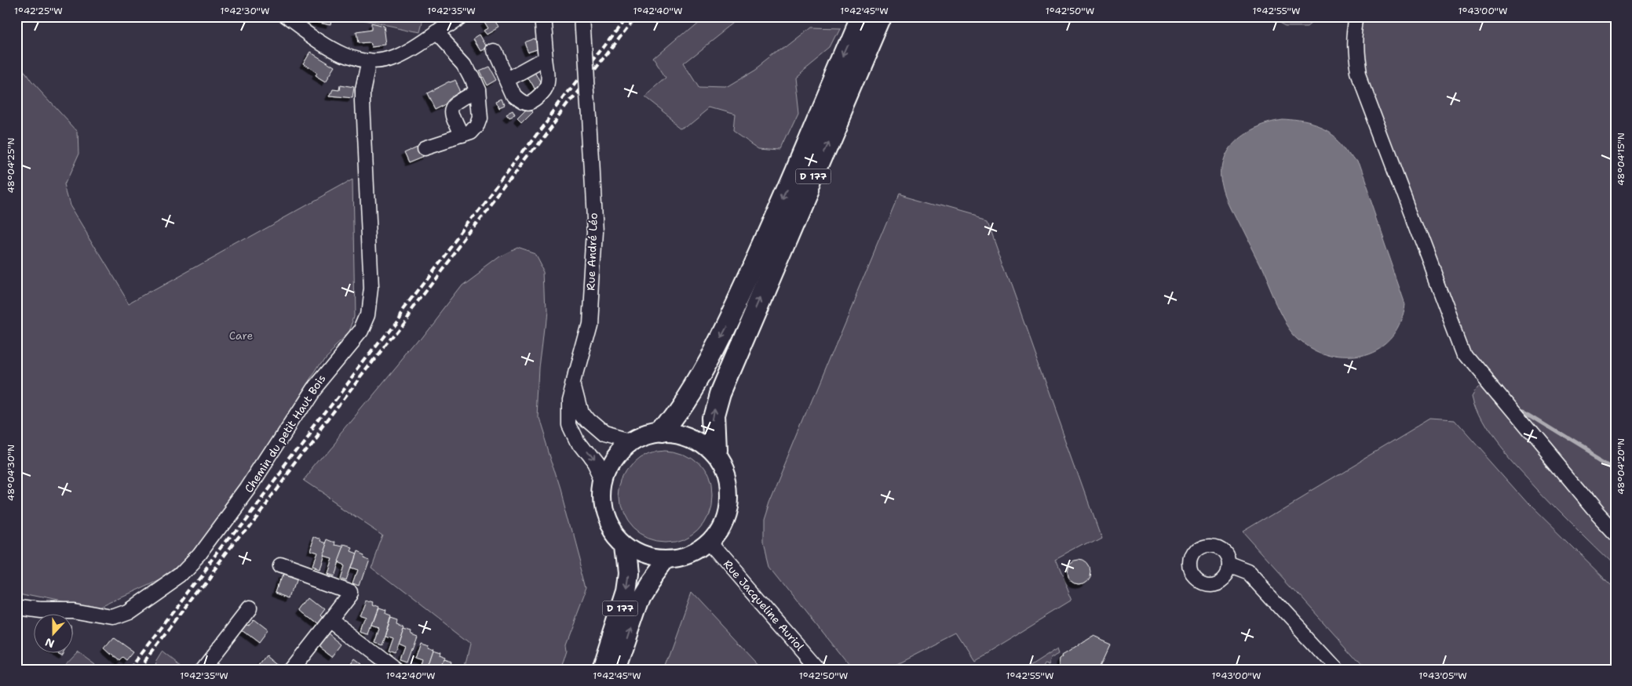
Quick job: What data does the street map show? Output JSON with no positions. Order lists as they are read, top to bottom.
{
  "streets": {
    "highway": ["D 177"],
    "street": ["Rue André Léo", "Chemin du petit Haut Bois", "Rue Jacqueline Auriol"]
  },
  "crossings": [
    ["D 177", "Rue André Léo"],
    ["D 177", "Rue Jacqueline Auriol"],
    ["Rue André Léo", "Rue Jacqueline Auriol"]
  ],
  "parks": ["Care"],
  "north": "bottom",
  "coordinates": [
    "1°42'25\"W",
    "1°42'30\"W",
    "1°42'35\"W",
    "1°42'40\"W",
    "1°42'45\"W",
    "1°42'50\"W",
    "1°42'55\"W",
    "1°43'00\"W",
    "48°04'15\"N",
    "48°04'25\"N",
    "48°04'20\"N",
    "48°04'30\"N",
    "1°43'05\"W"
  ]
}
